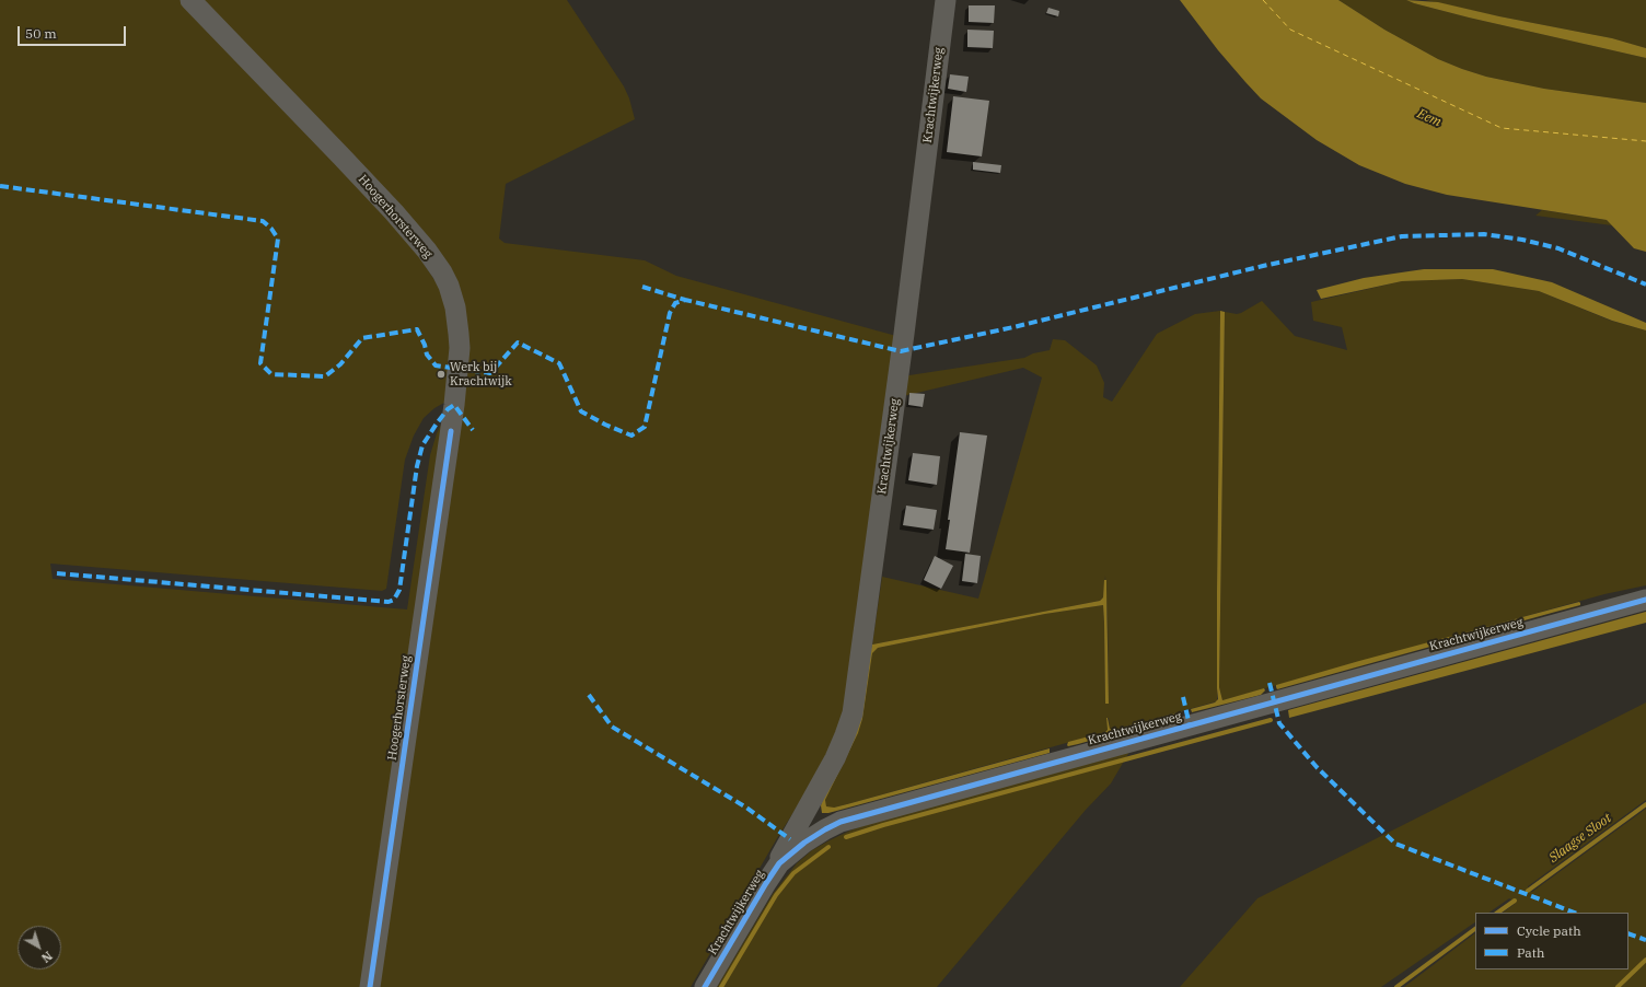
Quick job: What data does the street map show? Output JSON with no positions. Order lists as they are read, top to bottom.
{
  "streets": {
    "street": ["Krachtwijkerweg", "Hoogerhorsterweg"]
  },
  "water": ["Eem", "Slaagse Sloot"],
  "places": ["Werk bij Krachtwijk"],
  "legend": ["Cycle path", "Path"],
  "scale_bar": "50 m",
  "north": "bottom right"
}
